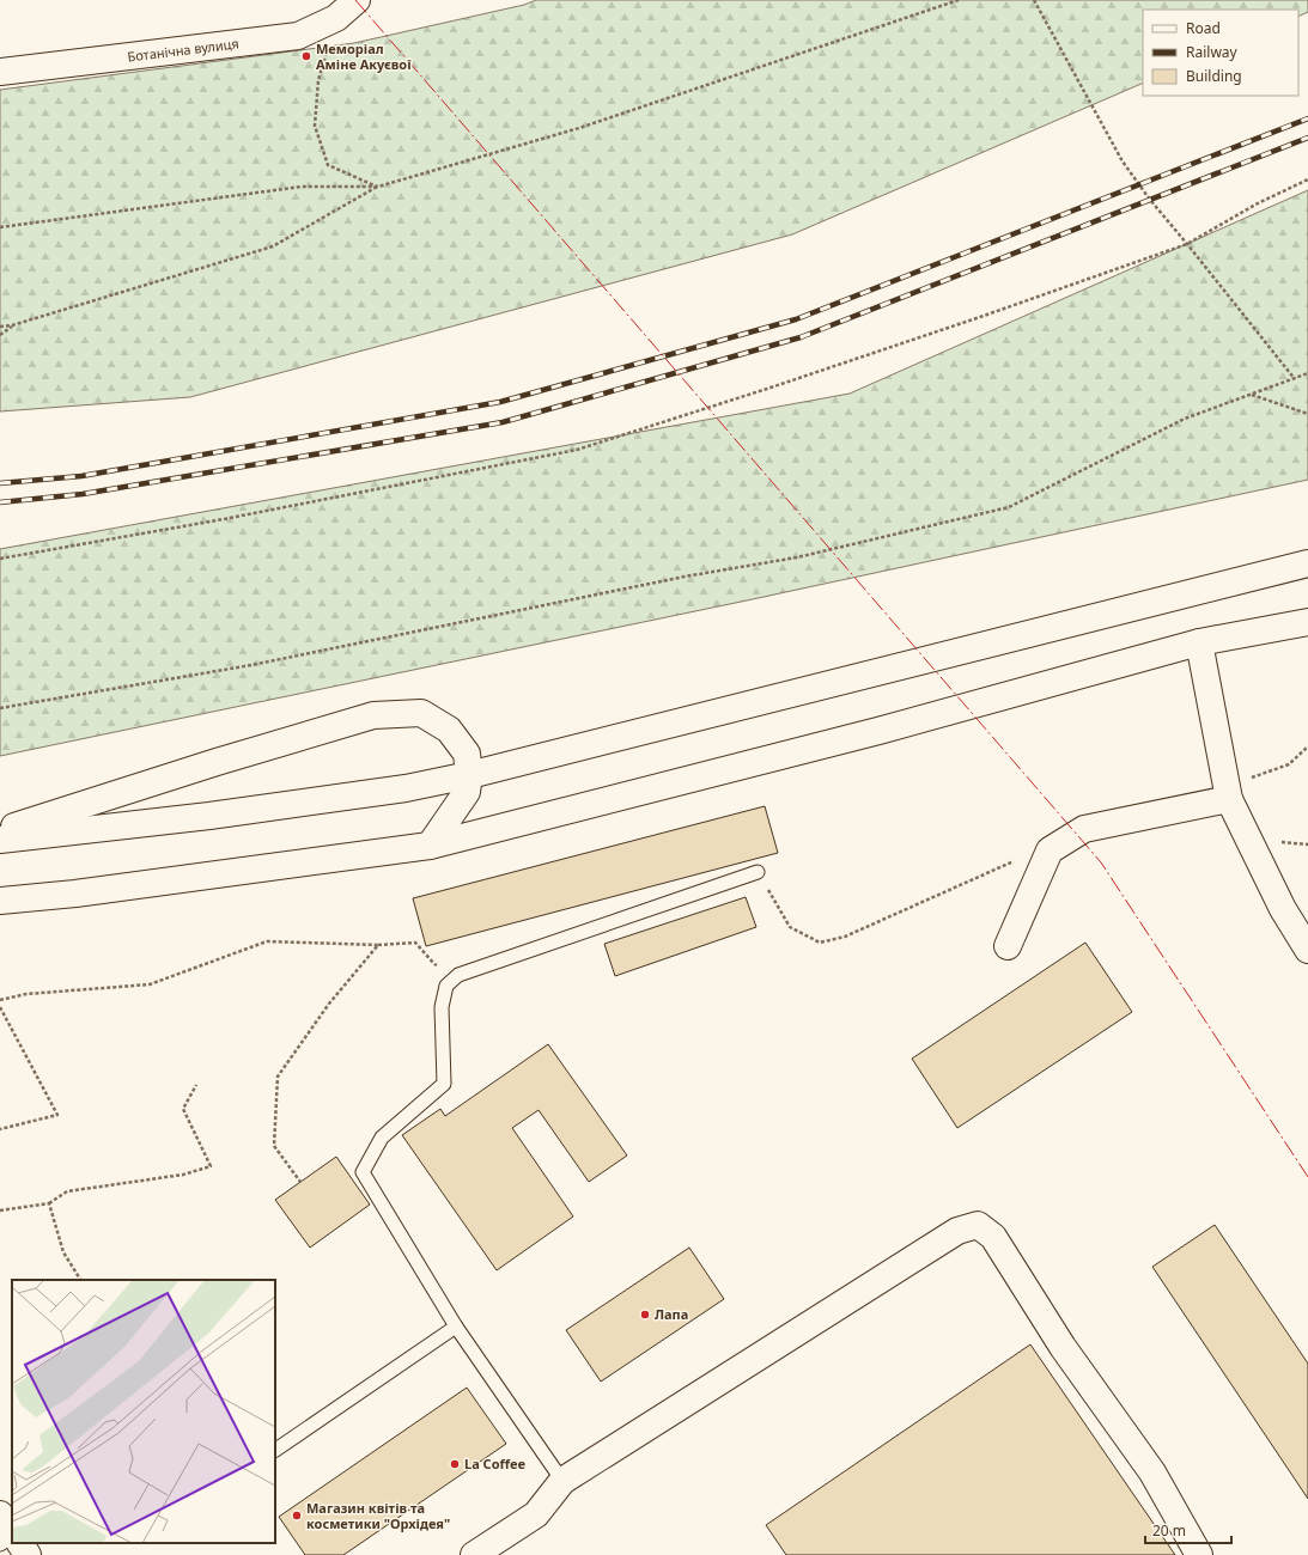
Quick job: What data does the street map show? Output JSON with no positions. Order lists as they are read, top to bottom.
{
  "streets": {
    "main road": ["Ботанічна вулиця"]
  },
  "places": [
    "Меморіал Аміне Акуєвої",
    "Лапа",
    "La Coffee",
    "Магазин квітів та косметики \"Орхідея\""
  ],
  "legend": ["Road", "Railway", "Building"],
  "scale_bar": "20 m"
}
